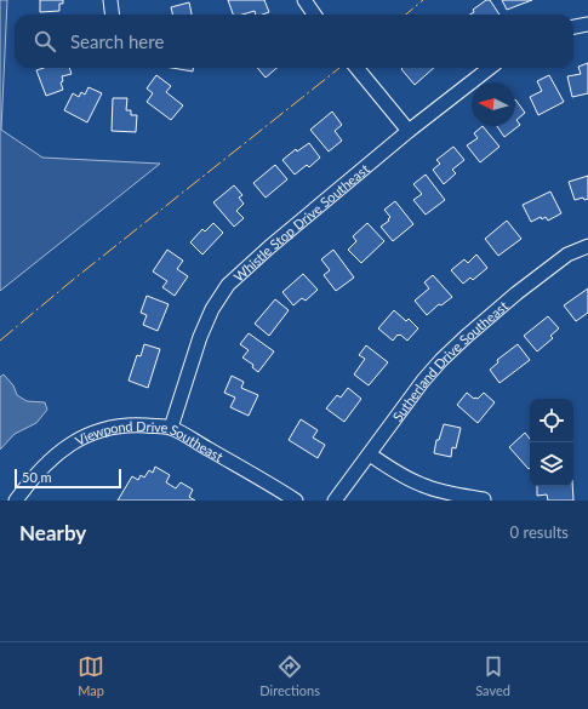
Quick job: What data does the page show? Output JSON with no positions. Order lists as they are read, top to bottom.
{
  "streets": {
    "street": ["Whistle Stop Drive Southeast", "Sutherland Drive Southeast", "Viewpond Drive Southeast"]
  },
  "crossings": [
    ["Whistle Stop Drive Southeast", "Viewpond Drive Southeast"]
  ],
  "scale_bar": "50 m",
  "north": "left",
  "page": {
    "search": "Search here",
    "scale": "50 m",
    "heading": ["Nearby", "0 results"],
    "nav": ["Map", "Directions", "Saved"]
  }
}
